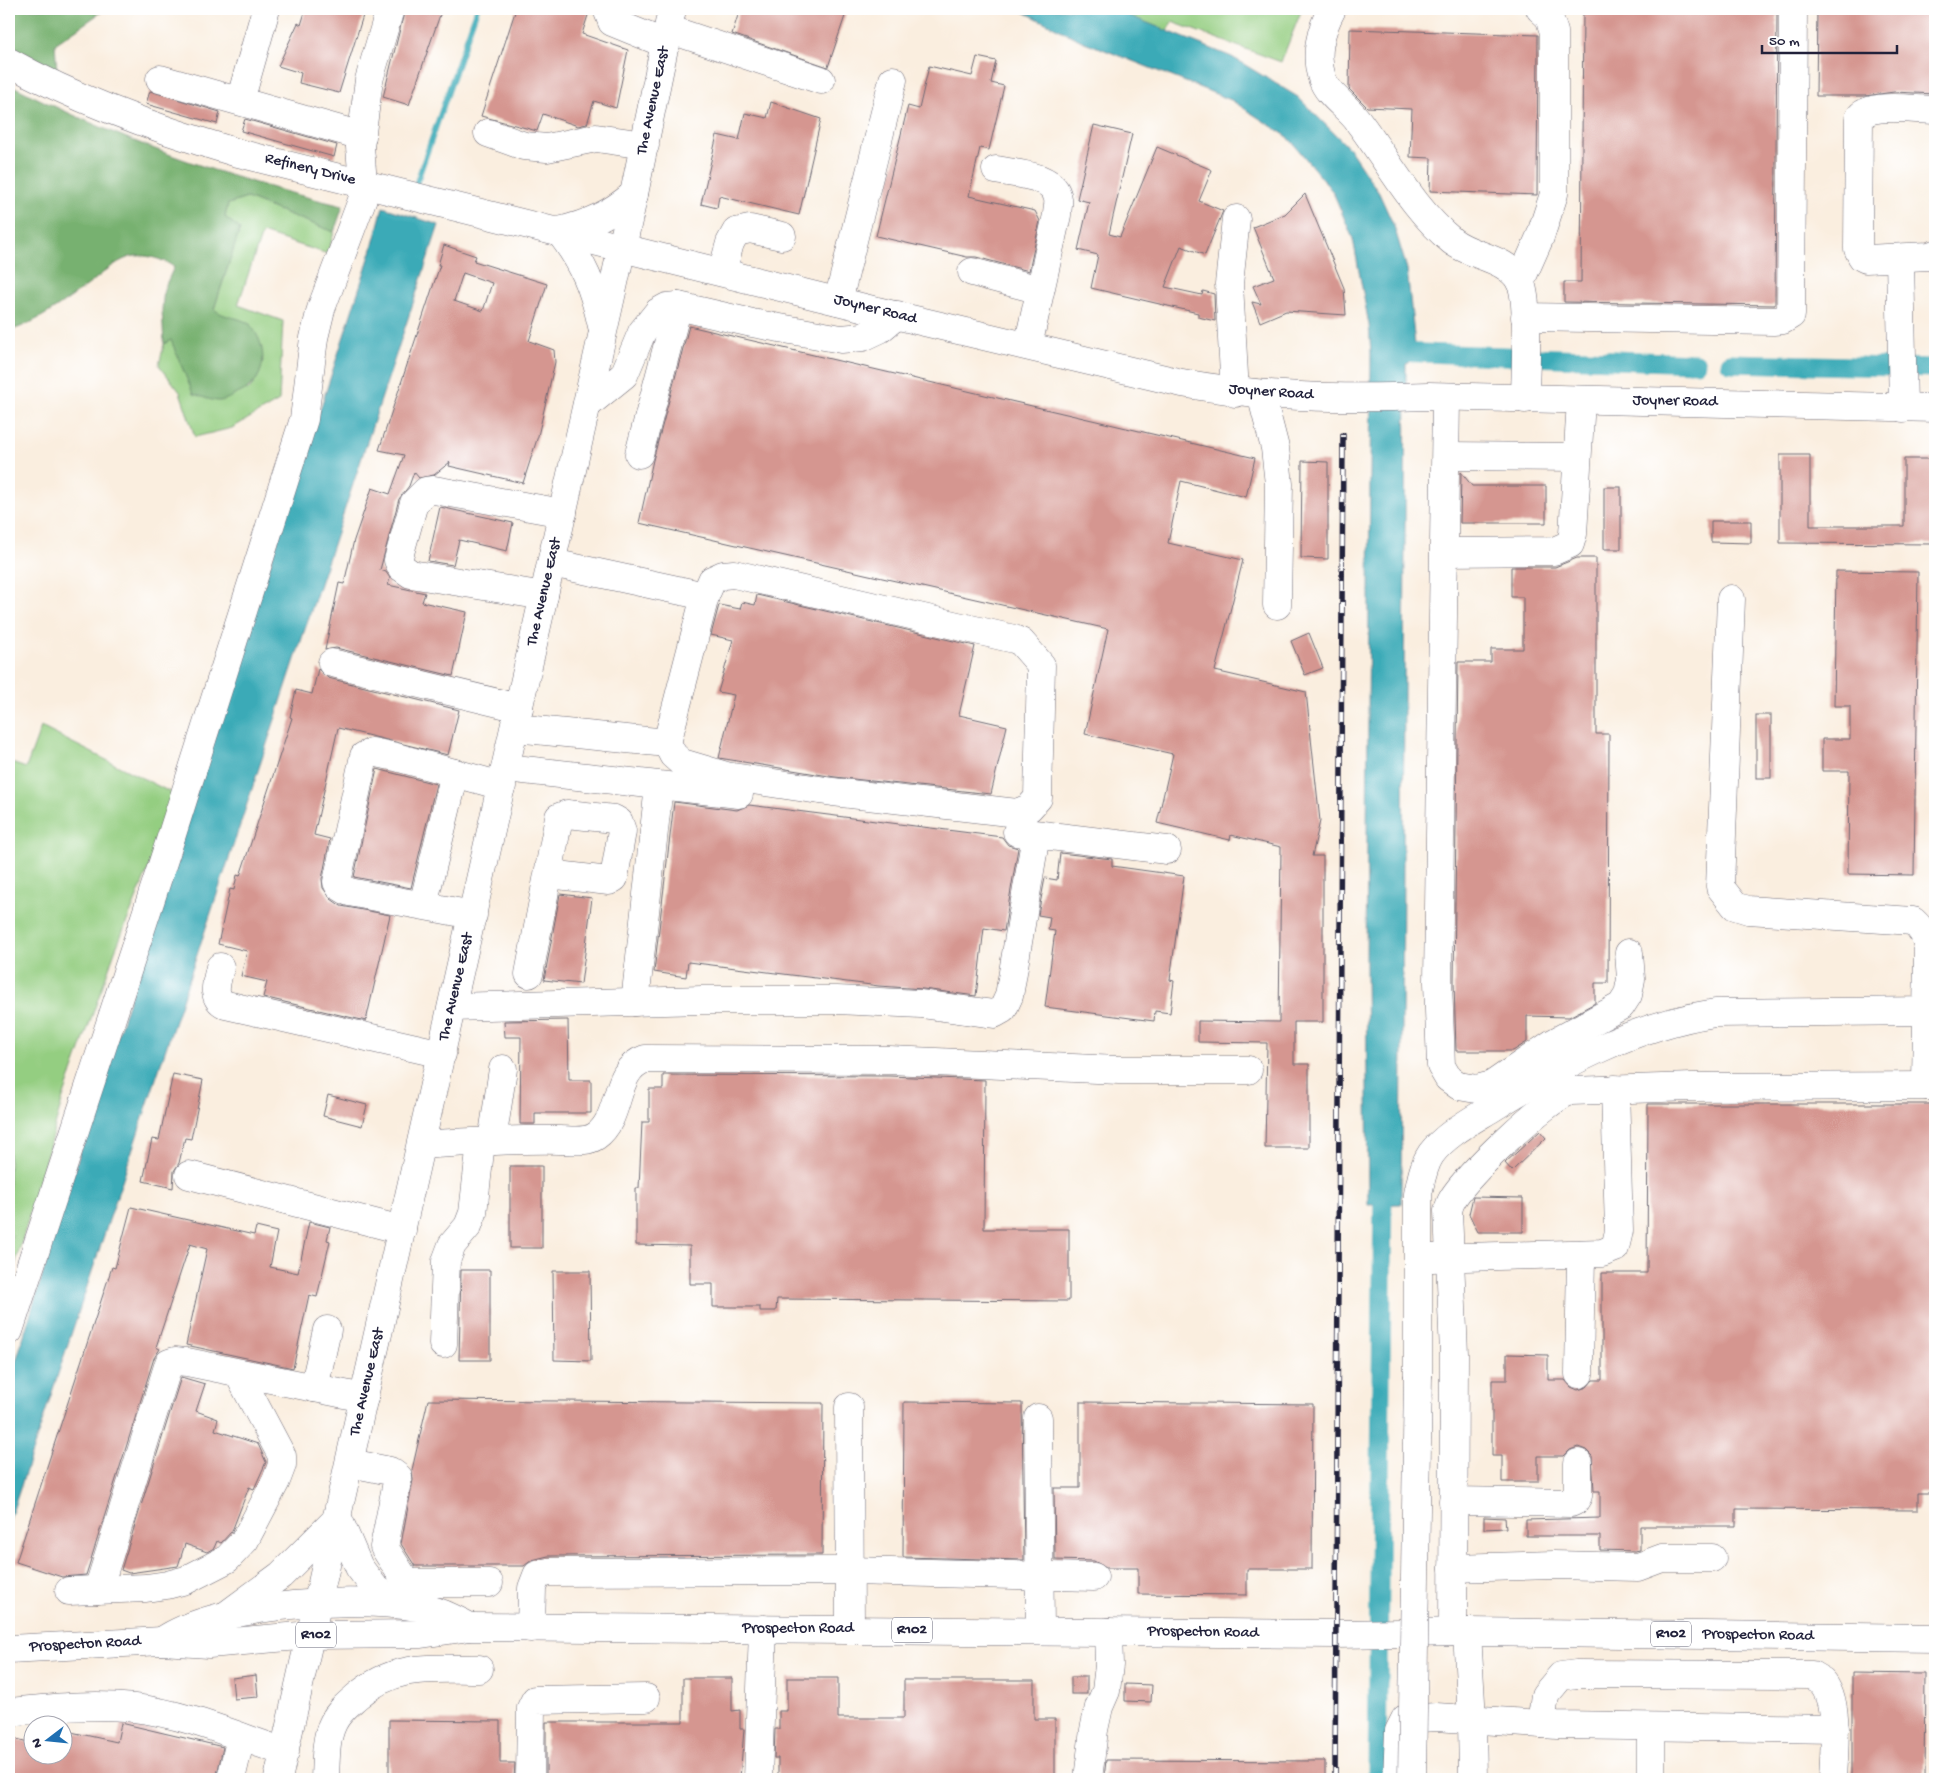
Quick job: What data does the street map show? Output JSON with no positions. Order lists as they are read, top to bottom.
{
  "streets": {
    "street": [
      "The Avenue East",
      "Refinery Drive",
      "Joyner Road",
      "Prospecton Road",
      "R102"
    ]
  },
  "crossings": [
    ["The Avenue East", "Refinery Drive"],
    ["The Avenue East", "Joyner Road"],
    ["The Avenue East", "R102"],
    ["Refinery Drive", "Joyner Road"],
    ["Prospecton Road", "R102"]
  ],
  "scale_bar": "50 m",
  "north": "left"
}
